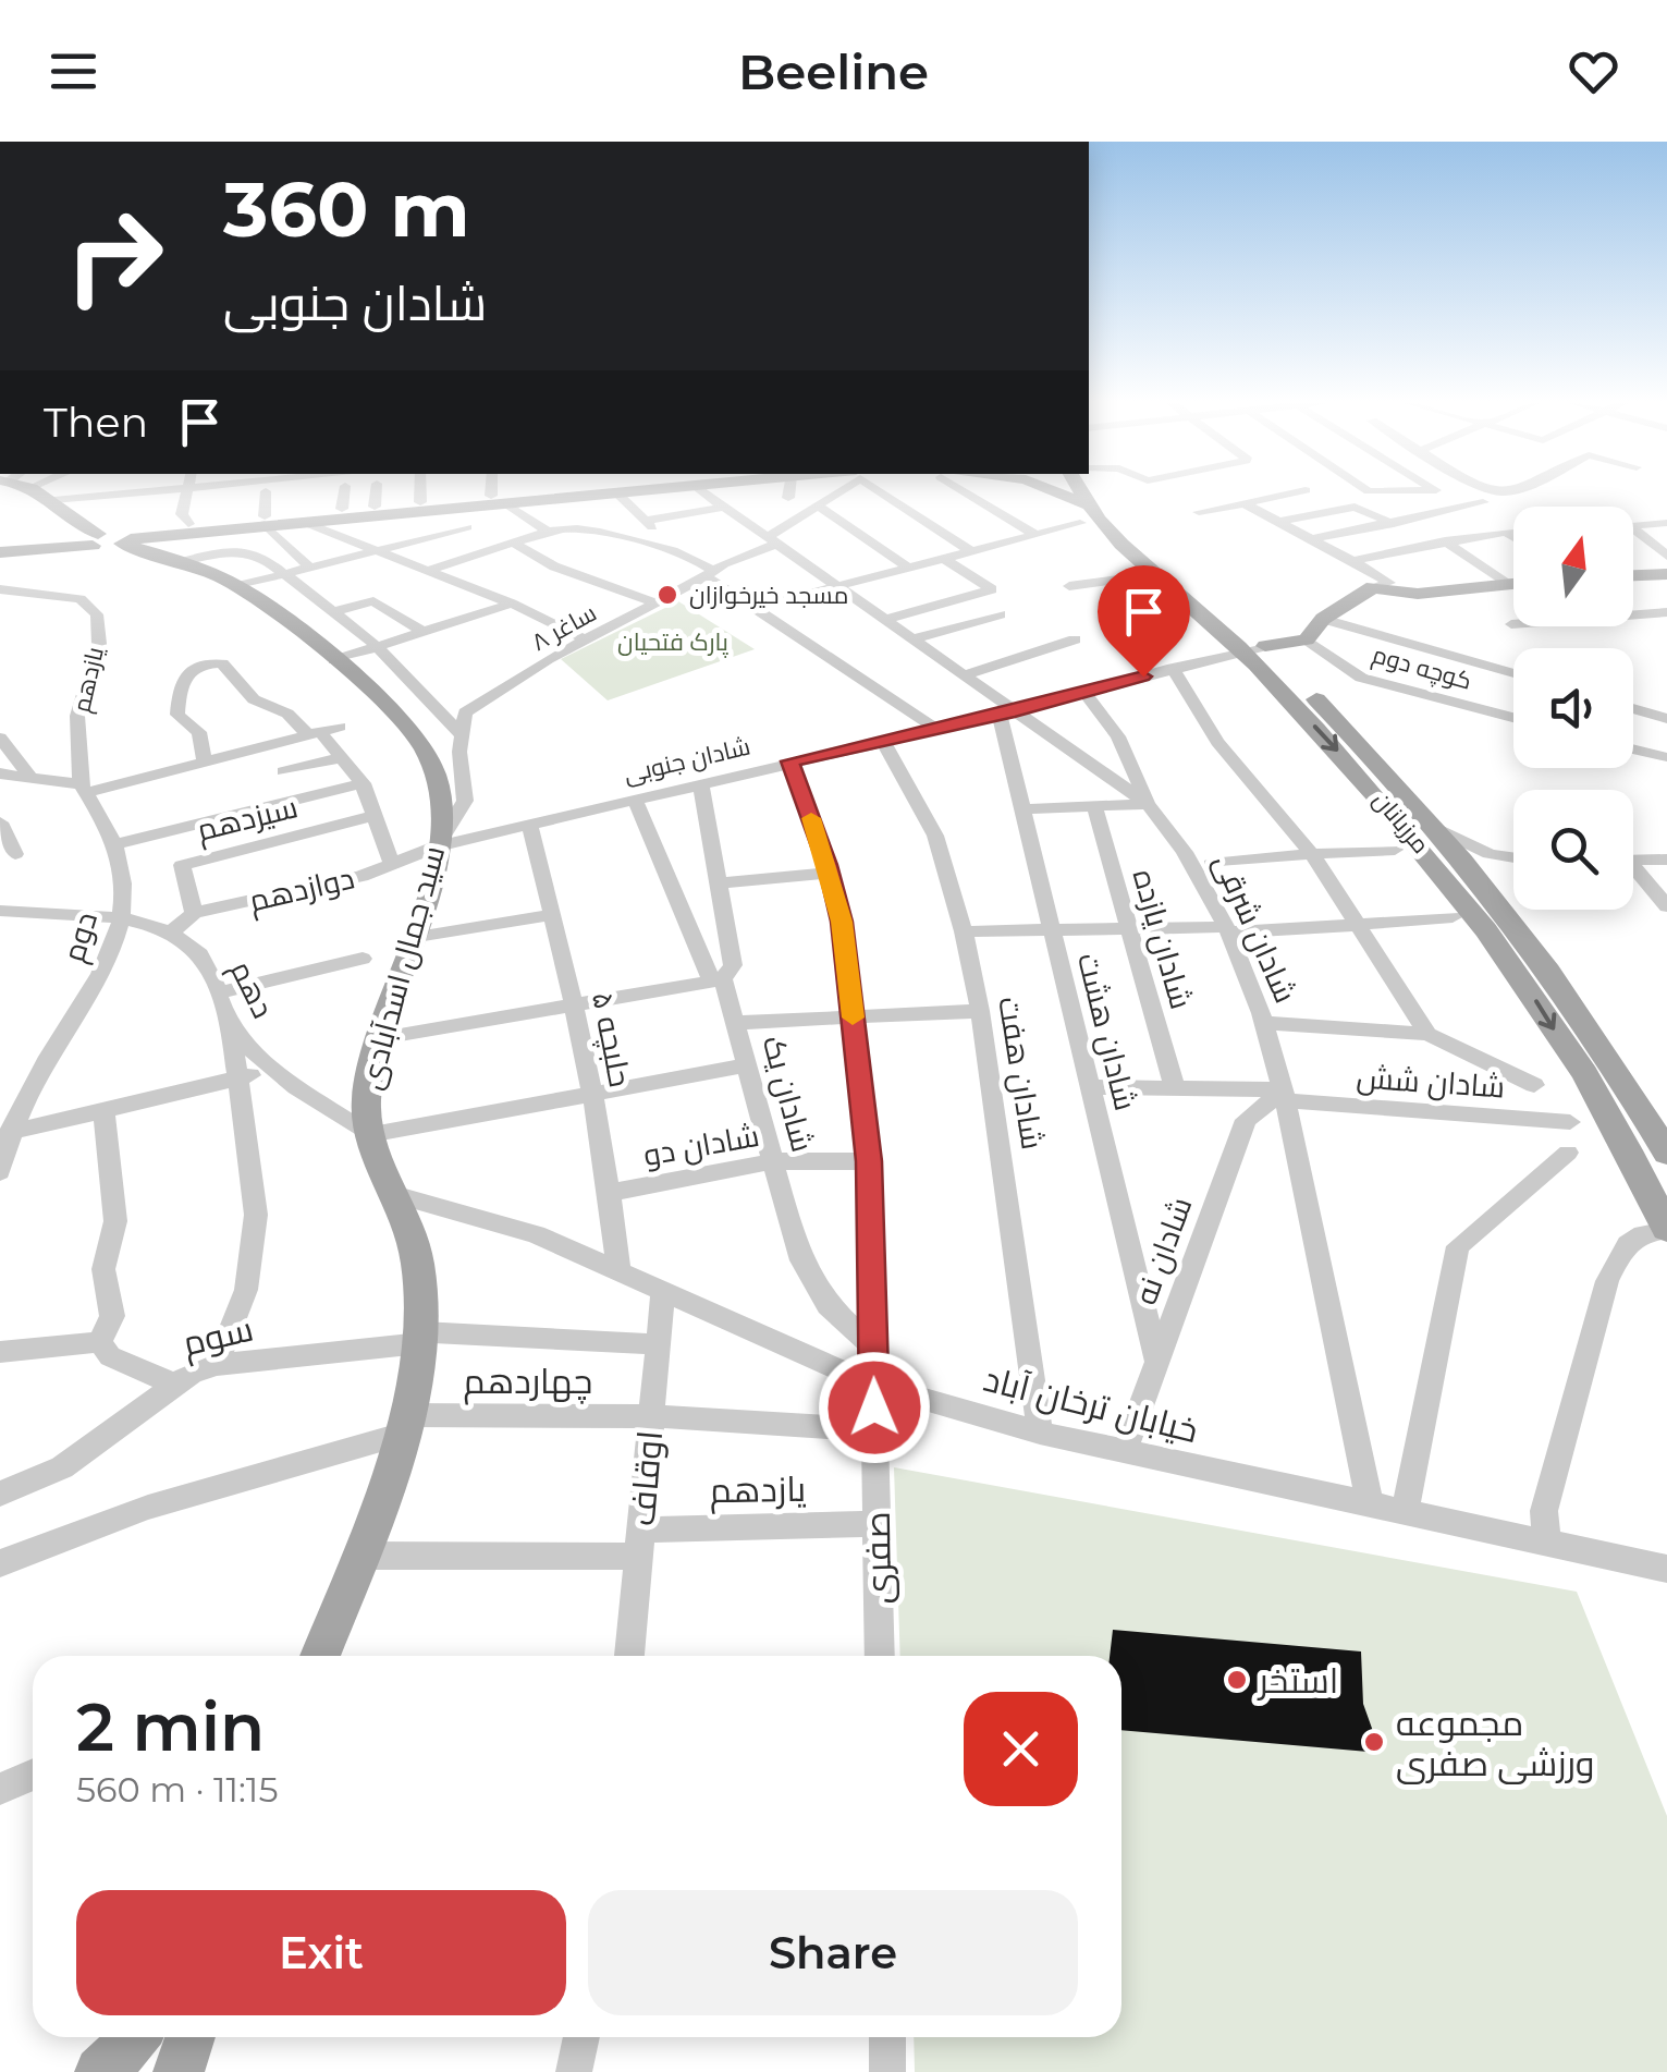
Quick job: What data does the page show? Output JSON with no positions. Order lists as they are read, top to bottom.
{
  "streets": {
    "main road": ["مرزبانان", "سید جمال اسدآبادی"],
    "street": [
      "ساغر ٨",
      "کوچه دوم",
      "یازدهم",
      "شادان جنوبی",
      "سیزدهم",
      "دوازدهم",
      "شادان شرقی",
      "دوم",
      "شادان یازده",
      "دهم",
      "شادان هشت",
      "حلبچه ۵",
      "شادان هفت",
      "شادان شش",
      "شادان یک",
      "شادان دو",
      "شادان نه",
      "سوم",
      "چهاردهم",
      "خیابان ترخان آباد",
      "اوقاف",
      "صفری"
    ]
  },
  "crossings": [
    ["ساغر ٨", "شادان شرقی"],
    ["یازدهم", "دوم"],
    ["یازدهم", "اوقاف"],
    ["یازدهم", "صفری"],
    ["شادان جنوبی", "مرزبانان"],
    ["شادان جنوبی", "دوازدهم"],
    ["شادان جنوبی", "شادان شرقی"],
    ["شادان جنوبی", "سید جمال اسدآبادی"],
    ["شادان جنوبی", "شادان هشت"],
    ["شادان جنوبی", "حلبچه ۵"],
    ["شادان جنوبی", "شادان هفت"],
    ["سیزدهم", "دوازدهم"],
    ["دوازدهم", "سید جمال اسدآبادی"],
    ["دوازدهم", "دهم"],
    ["شادان شرقی", "شادان هشت"],
    ["شادان شرقی", "شادان شش"],
    ["شادان شرقی", "شادان نه"],
    ["شادان شرقی", "خیابان ترخان آباد"],
    ["دوم", "دهم"],
    ["شادان یازده", "شادان شش"],
    ["سید جمال اسدآبادی", "دهم"],
    ["سید جمال اسدآبادی", "سوم"],
    ["سید جمال اسدآبادی", "چهاردهم"],
    ["سید جمال اسدآبادی", "خیابان ترخان آباد"],
    ["شادان هشت", "شادان شش"],
    ["شادان هشت", "شادان نه"],
    ["حلبچه ۵", "شادان دو"],
    ["حلبچه ۵", "خیابان ترخان آباد"],
    ["شادان هفت", "خیابان ترخان آباد"],
    ["شادان شش", "شادان نه"],
    ["شادان یک", "شادان دو"],
    ["شادان نه", "خیابان ترخان آباد"],
    ["سوم", "اوقاف"],
    ["چهاردهم", "اوقاف"],
    ["چهاردهم", "صفری"],
    ["خیابان ترخان آباد", "اوقاف"],
    ["خیابان ترخان آباد", "صفری"]
  ],
  "parks": ["پارک فتحیان"],
  "places": ["مسجد خیرخوازان", "استخر", "مجموعه ورزشی صفری"],
  "north": "top",
  "page": {
    "header": "Beeline",
    "turn": ["360 m", "شادان جنوبی"],
    "then": "Then",
    "heading": ["2 min", "560 m · 11:15"],
    "buttons": ["Exit", "Share"]
  }
}
